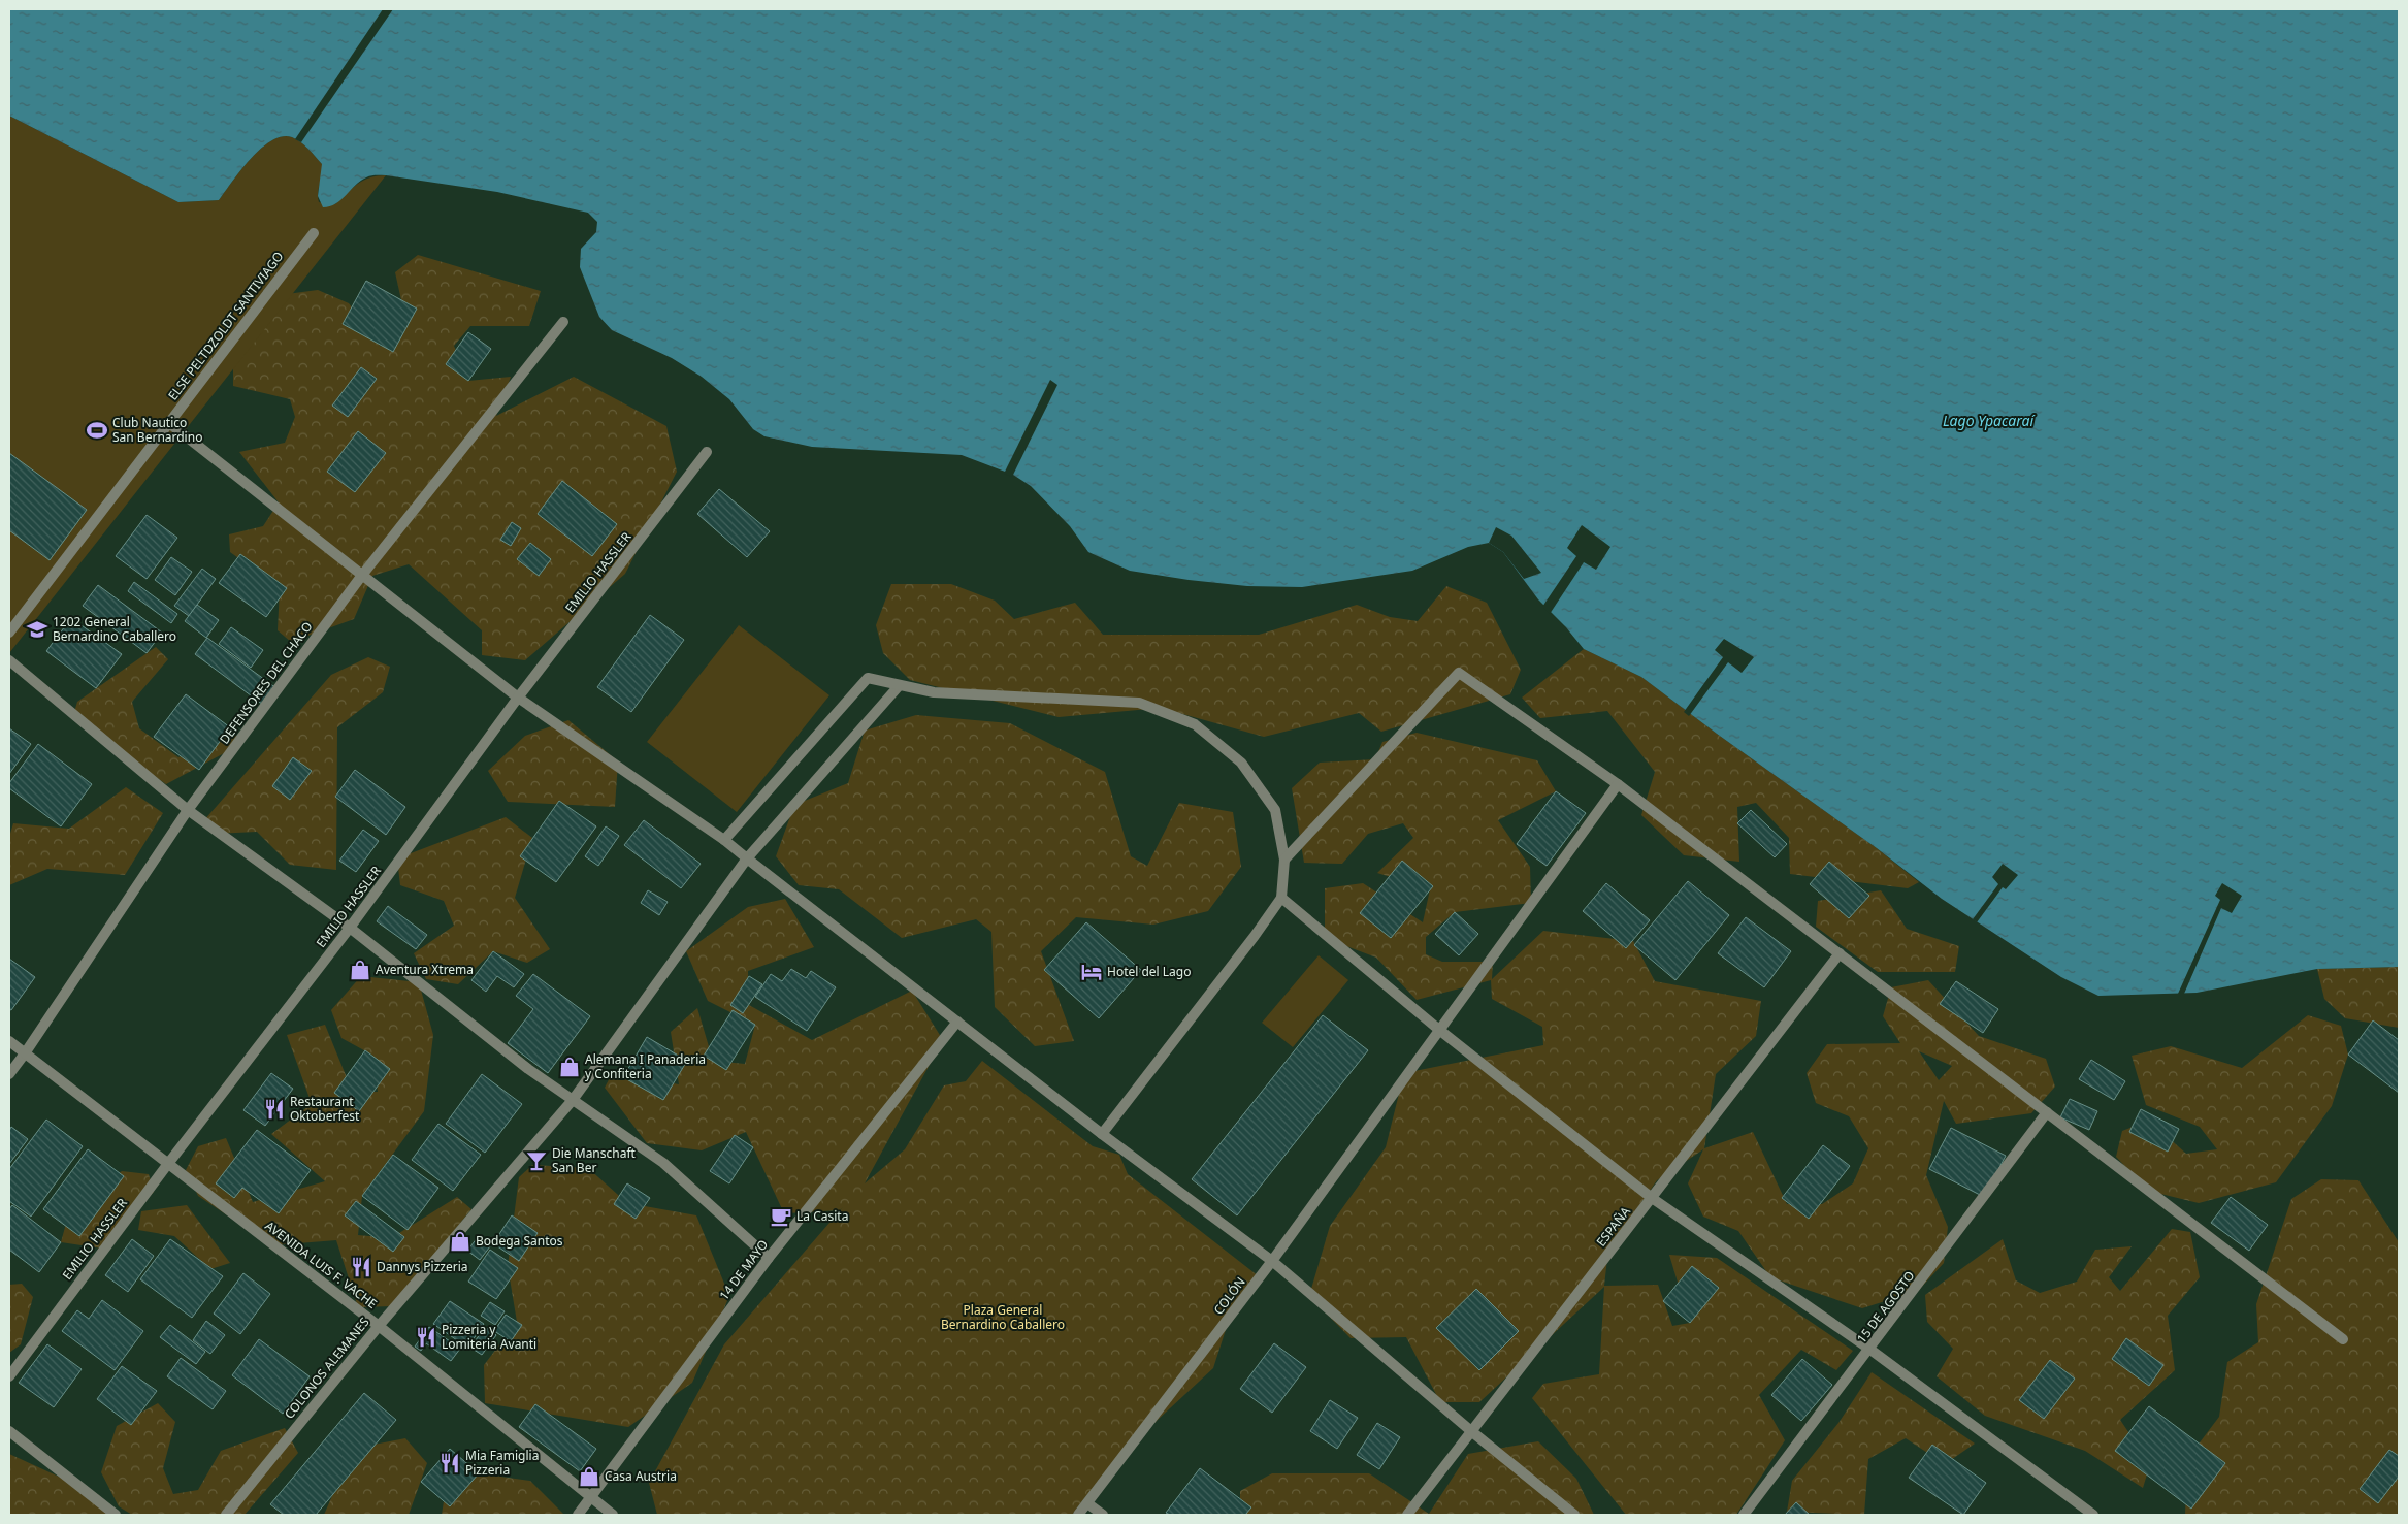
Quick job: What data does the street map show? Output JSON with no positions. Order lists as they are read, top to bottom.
{
  "streets": {
    "street": [
      "ELSE PELTDZOLDT SANTIVIAGO",
      "EMILIO HASSLER",
      "DEFENSORES DEL CHACO",
      "ESPAÑA",
      "AVENIDA LUIS F. VACHE",
      "14 DE MAYO",
      "COLÓN",
      "15 DE AGOSTO",
      "COLONOS ALEMANES"
    ]
  },
  "crossings": [
    ["EMILIO HASSLER", "AVENIDA LUIS F. VACHE"],
    ["DEFENSORES DEL CHACO", "AVENIDA LUIS F. VACHE"],
    ["AVENIDA LUIS F. VACHE", "14 DE MAYO"],
    ["AVENIDA LUIS F. VACHE", "COLONOS ALEMANES"]
  ],
  "water": ["Lago Ypacaraí"],
  "parks": ["Plaza General Bernardino Caballero"],
  "places": {
    "sports": ["Club Nautico San Bernardino"],
    "school or university": ["1202 General Bernardino Caballero"],
    "shop": [
      "Aventura Xtrema",
      "Alemana I Panaderia y Confiteria",
      "Bodega Santos",
      "Casa Austria"
    ],
    "hotel": ["Hotel del Lago"],
    "restaurant": [
      "Restaurant Oktoberfest",
      "Dannys Pizzeria",
      "Pizzeria y Lomiteria Avanti",
      "Mia Famiglia Pizzeria"
    ],
    "bar": ["Die Manschaft San Ber"],
    "cafe": ["La Casita"]
  }
}
